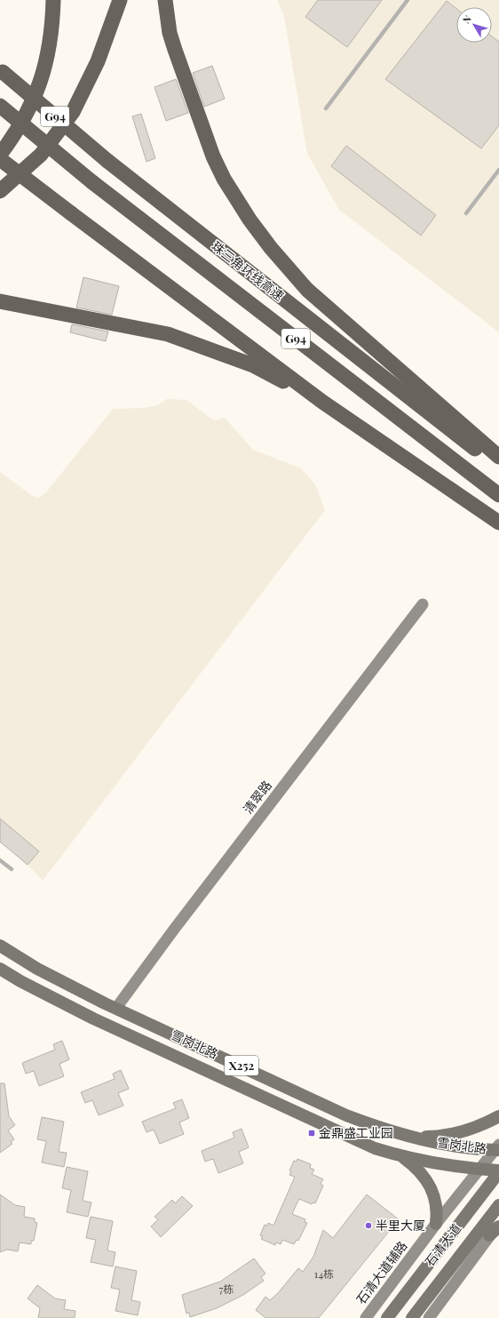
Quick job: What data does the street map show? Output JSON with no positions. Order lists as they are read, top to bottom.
{
  "streets": {
    "highway": ["G94", "珠三角环线高速"],
    "main road": ["雪岗北路", "X252", "石清大道"],
    "street": ["清翠路", "石清大道辅路"]
  },
  "crossings": [
    ["清翠路", "雪岗北路"],
    ["雪岗北路", "石清大道"],
    ["雪岗北路", "石清大道辅路"]
  ],
  "places": {
    "transit": ["金鼎盛工业园"],
    "other": ["半里大厦"]
  },
  "house_numbers": ["14栋", "7栋"],
  "north": "top left"
}
